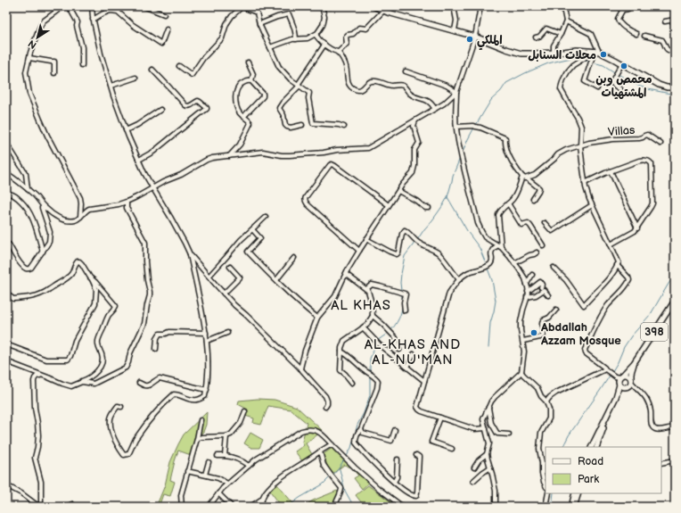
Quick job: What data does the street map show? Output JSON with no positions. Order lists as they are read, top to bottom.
{
  "streets": {
    "main road": ["398"],
    "street": ["Villas"]
  },
  "districts": ["AL KHAS", "AL-KHAS AND AL-NU'MAN"],
  "places": [
    "الملكي",
    "محلات السنابل",
    "محمص وبن المشتهيات",
    "Abdallah Azzam Mosque"
  ],
  "legend": ["Road", "Park"],
  "north": "bottom left"
}
